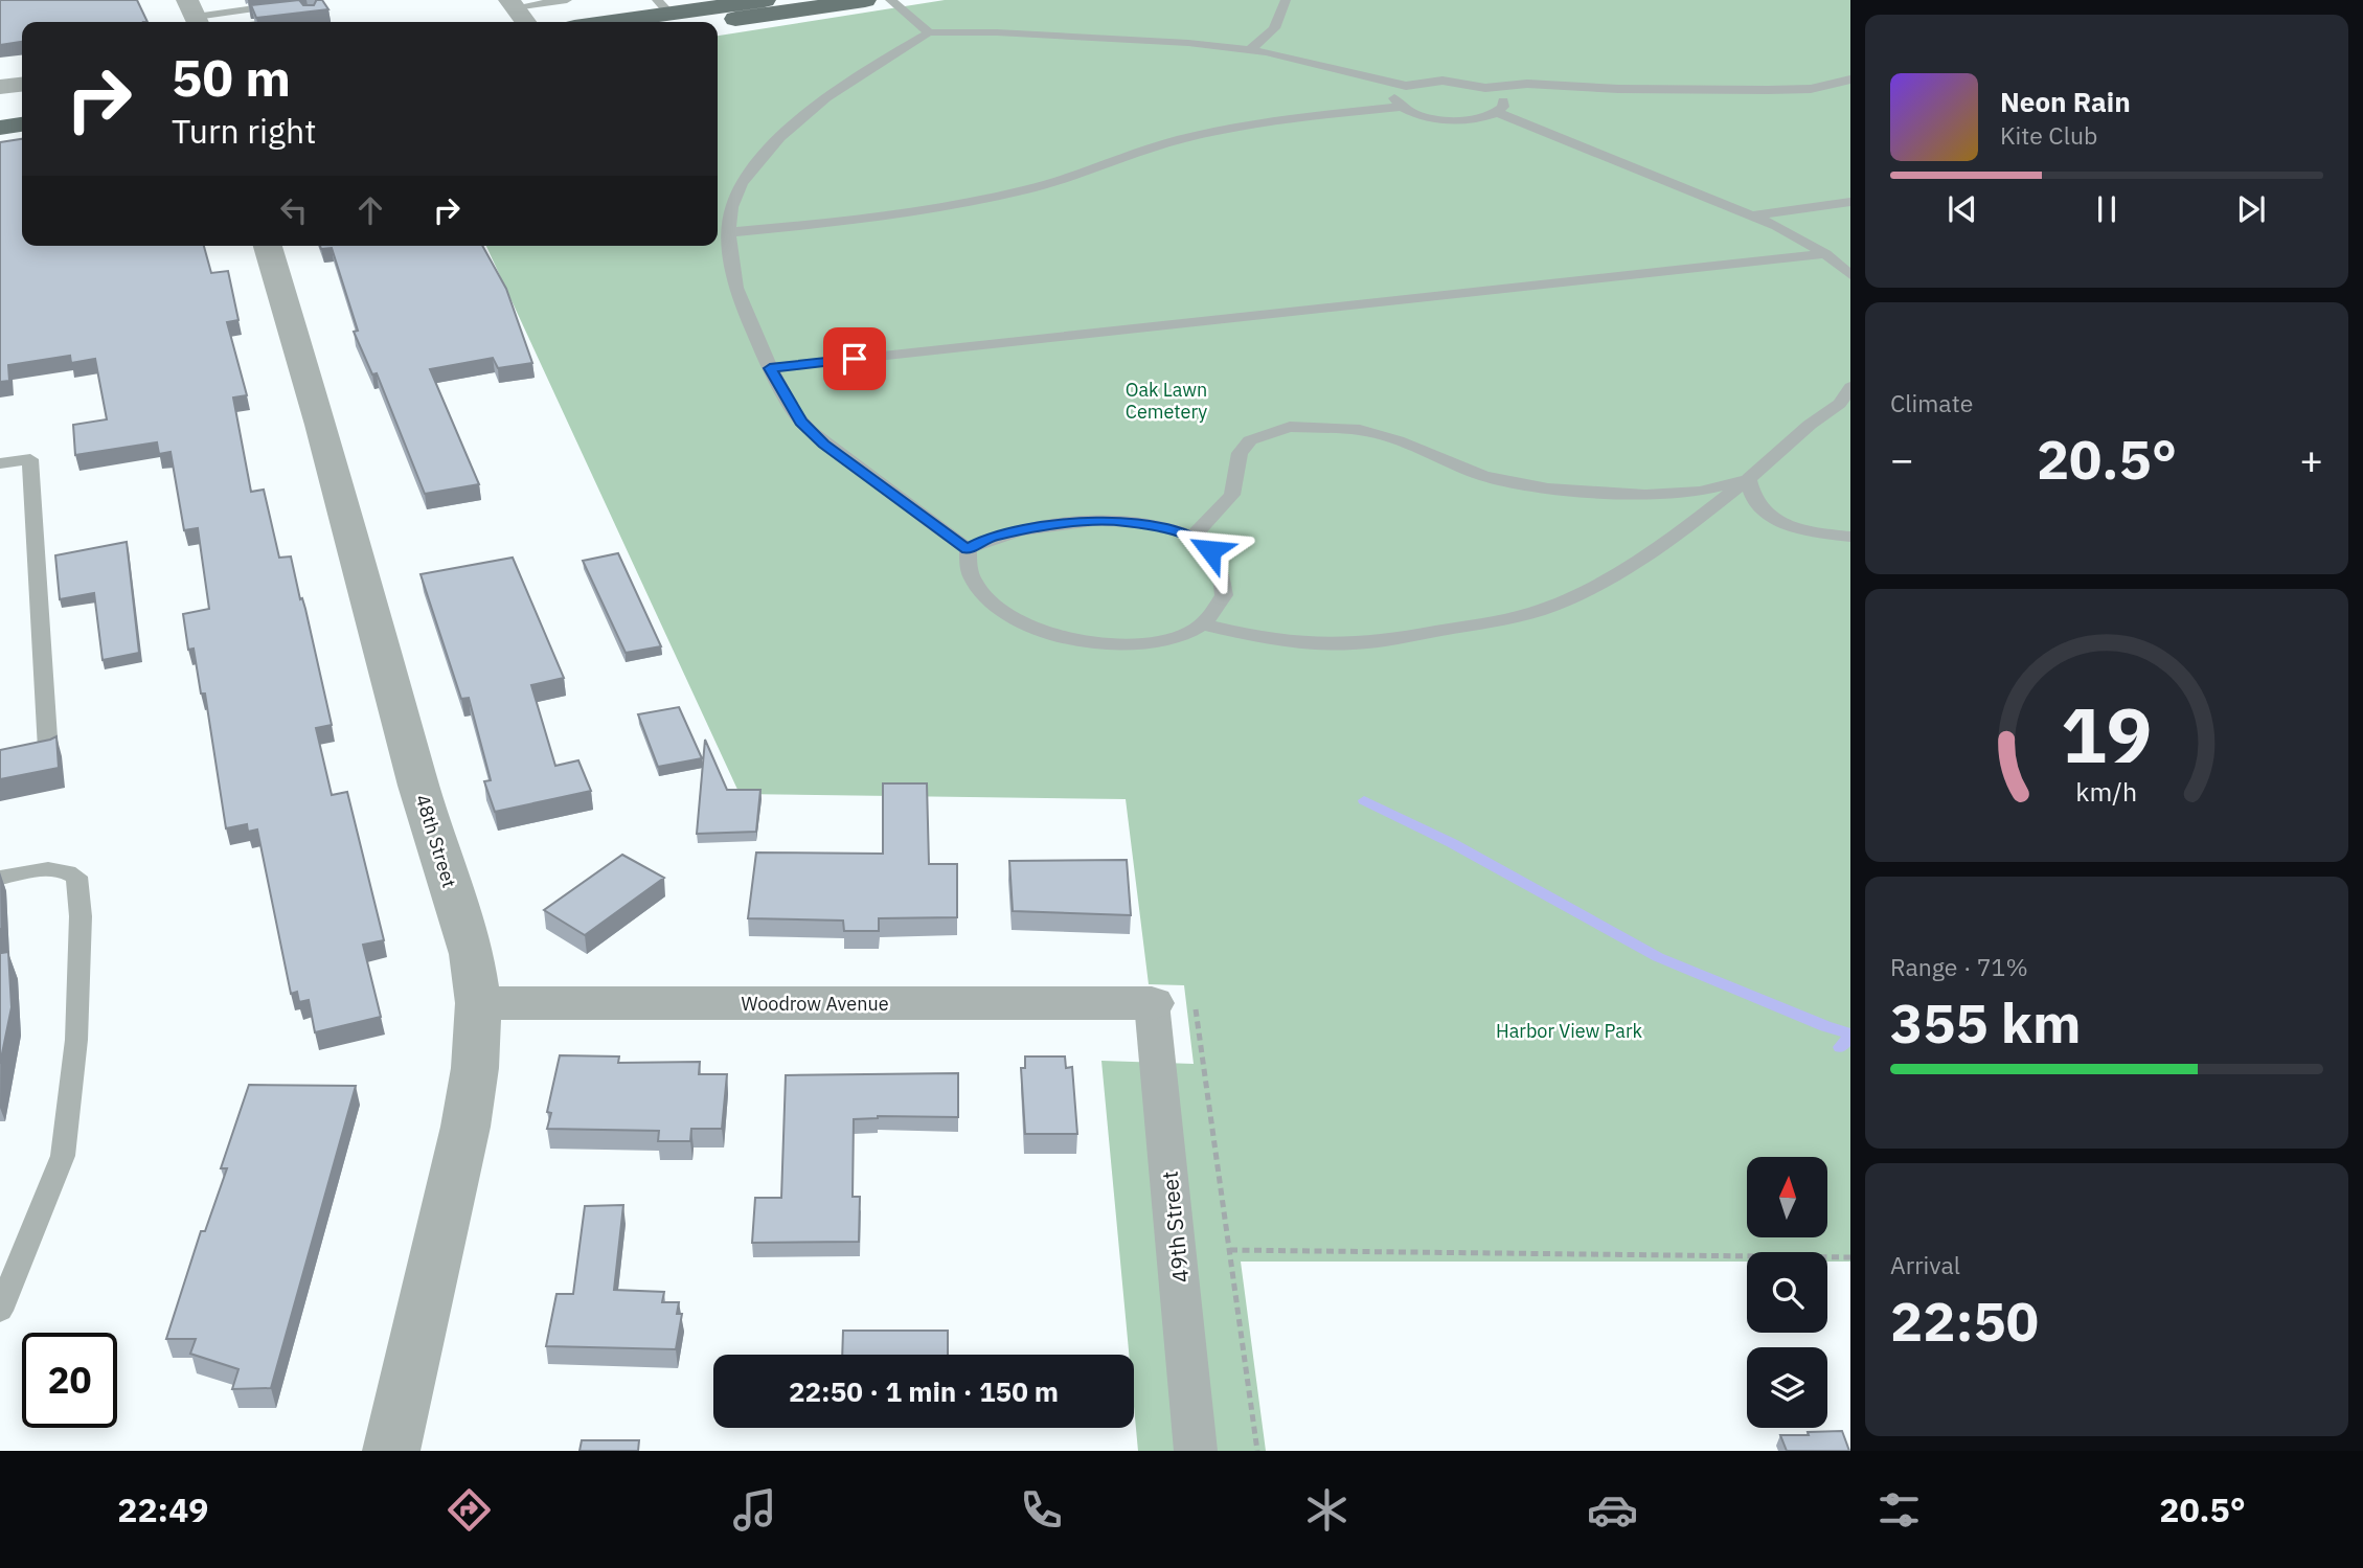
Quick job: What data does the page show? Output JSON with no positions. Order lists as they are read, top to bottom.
{
  "streets": {
    "street": ["48th Street", "Woodrow Avenue", "49th Street"]
  },
  "crossings": [
    ["48th Street", "Woodrow Avenue"],
    ["Woodrow Avenue", "49th Street"]
  ],
  "parks": ["Oak Lawn Cemetery", "Harbor View Park"],
  "north": "top",
  "page": {
    "turn": ["50 m", "Turn right"],
    "song": ["Neon Rain", "Kite Club"],
    "tile": [
      "Climate",
      ["Range · 71%", "355 km"],
      ["Arrival", "22:50"]
    ],
    "heat": ["−", "20.5°", "+"],
    "limit": "20",
    "trip": "22:50 · 1 min · 150 m",
    "tabs": ["22:49", "20.5°"],
    "gauge": ["19", "km/h"]
  }
}
